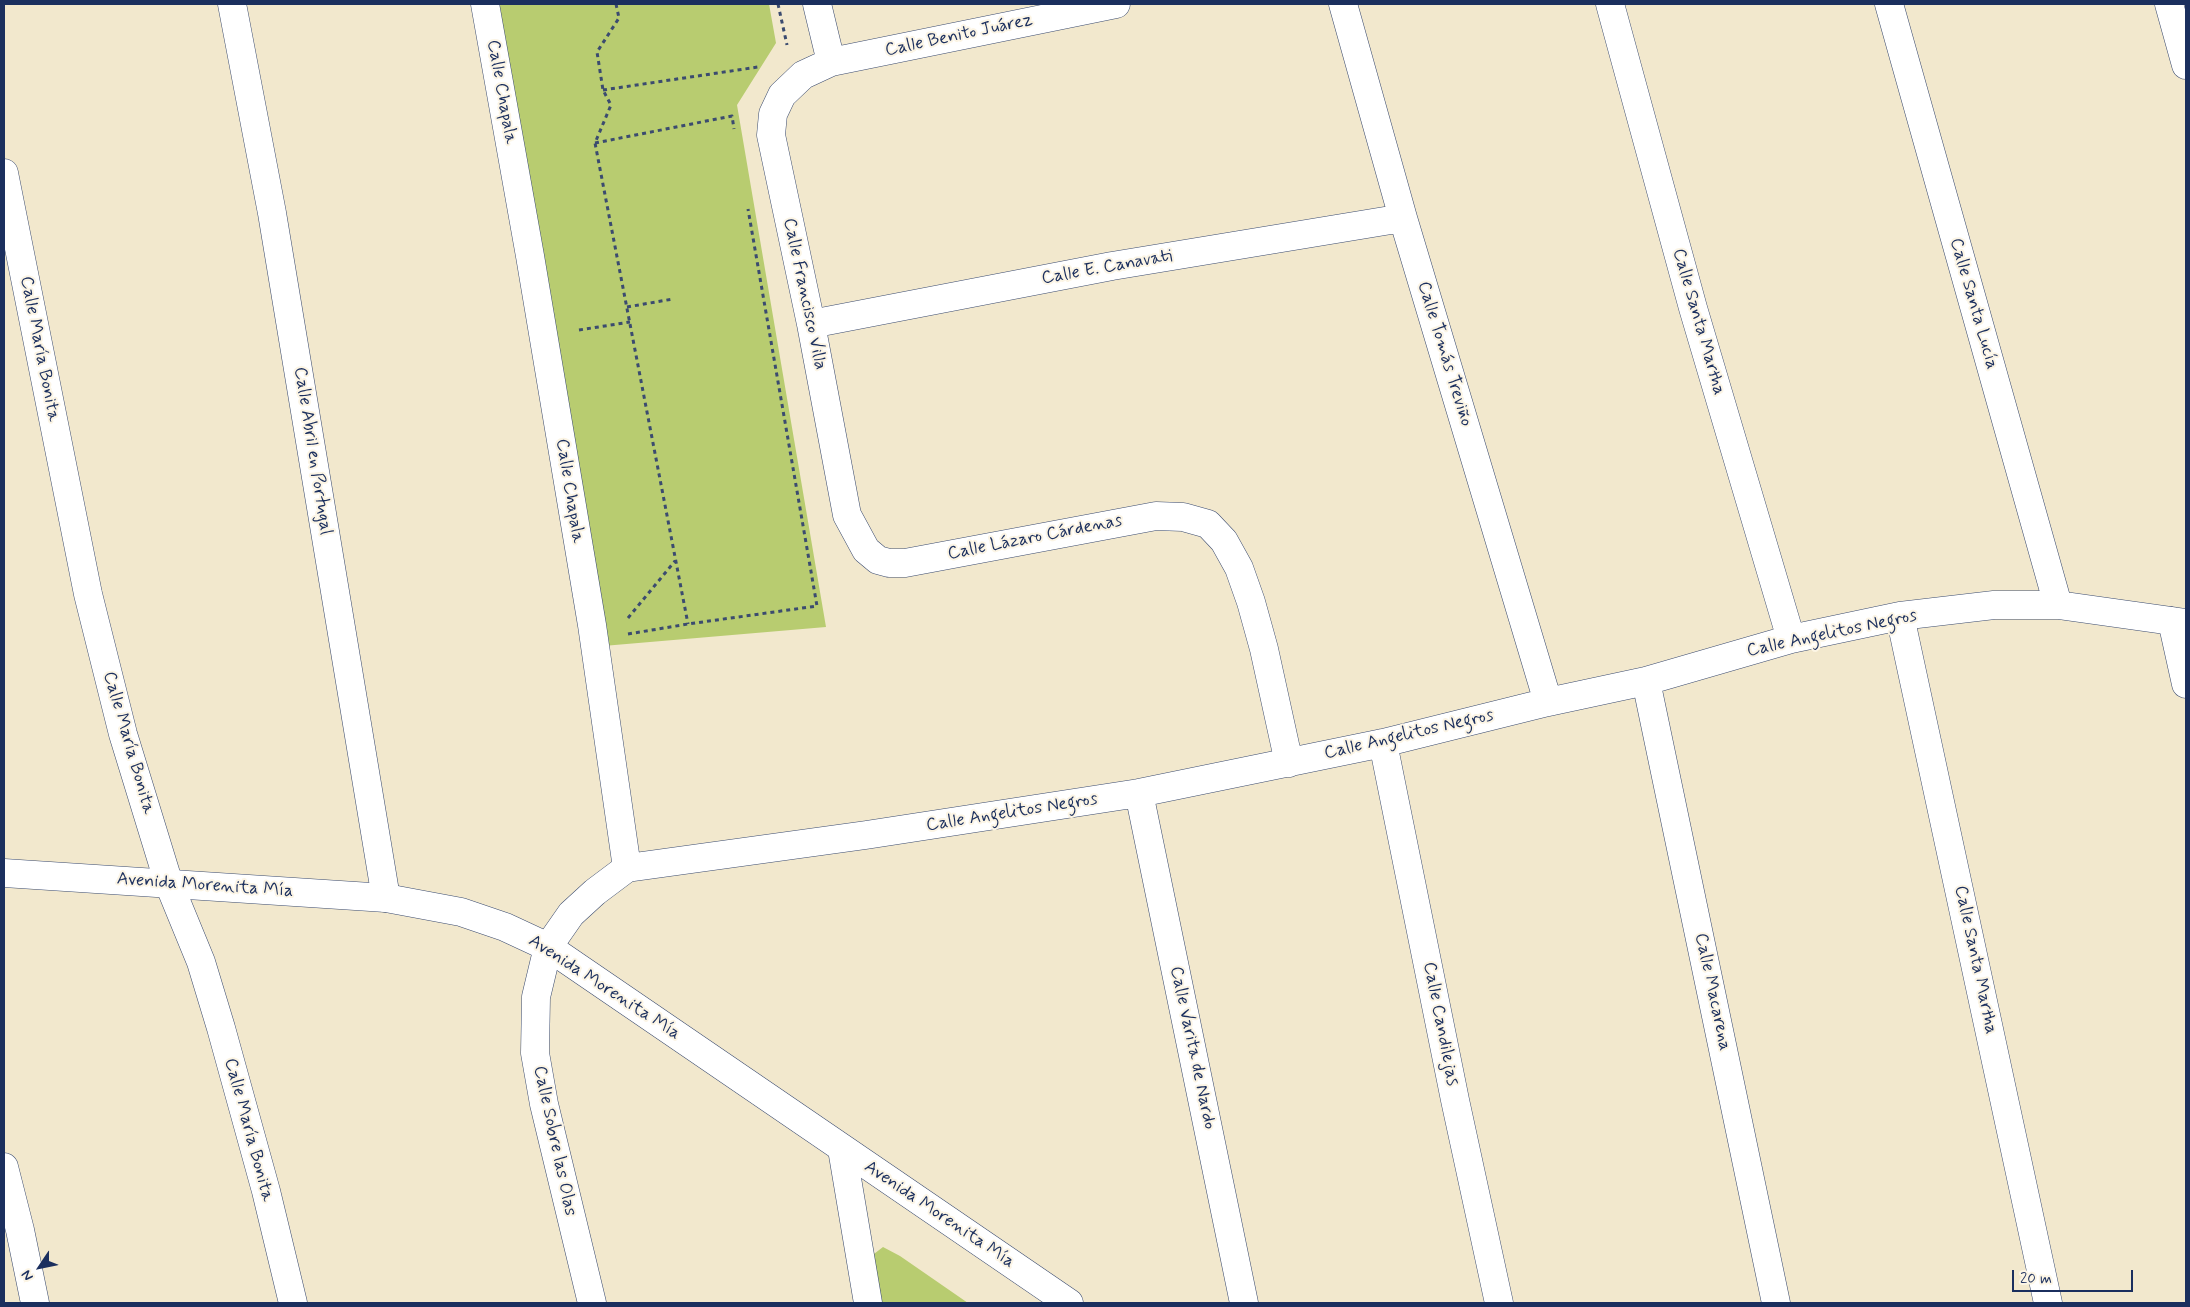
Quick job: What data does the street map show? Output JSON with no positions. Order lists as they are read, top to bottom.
{
  "streets": {
    "street": [
      "Calle Benito Juárez",
      "Calle Chapala",
      "Calle E. Canavati",
      "Calle Francisco Villa",
      "Calle Santa Lucía",
      "Calle Santa Martha",
      "Calle María Bonita",
      "Calle Tomás Treviño",
      "Calle Abril en Portugal",
      "Calle Lázaro Cárdenas",
      "Calle Angelitos Negros",
      "Avenida Morenita Mía",
      "Calle Macarena",
      "Calle Candilejas",
      "Calle Varita de Nardo",
      "Calle Sobre las Olas"
    ]
  },
  "crossings": [
    ["Calle Benito Juárez", "Calle Francisco Villa"],
    ["Calle Chapala", "Calle Angelitos Negros"],
    ["Calle E. Canavati", "Calle Francisco Villa"],
    ["Calle E. Canavati", "Calle Tomás Treviño"],
    ["Calle Francisco Villa", "Calle Lázaro Cárdenas"],
    ["Calle Santa Lucía", "Calle Angelitos Negros"],
    ["Calle Santa Martha", "Calle Angelitos Negros"],
    ["Calle María Bonita", "Avenida Morenita Mía"],
    ["Calle Tomás Treviño", "Calle Angelitos Negros"],
    ["Calle Abril en Portugal", "Avenida Morenita Mía"],
    ["Calle Lázaro Cárdenas", "Calle Angelitos Negros"],
    ["Calle Angelitos Negros", "Calle Macarena"],
    ["Calle Angelitos Negros", "Calle Candilejas"],
    ["Calle Angelitos Negros", "Calle Varita de Nardo"],
    ["Avenida Morenita Mía", "Calle Sobre las Olas"]
  ],
  "scale_bar": "20 m",
  "north": "bottom left"
}
